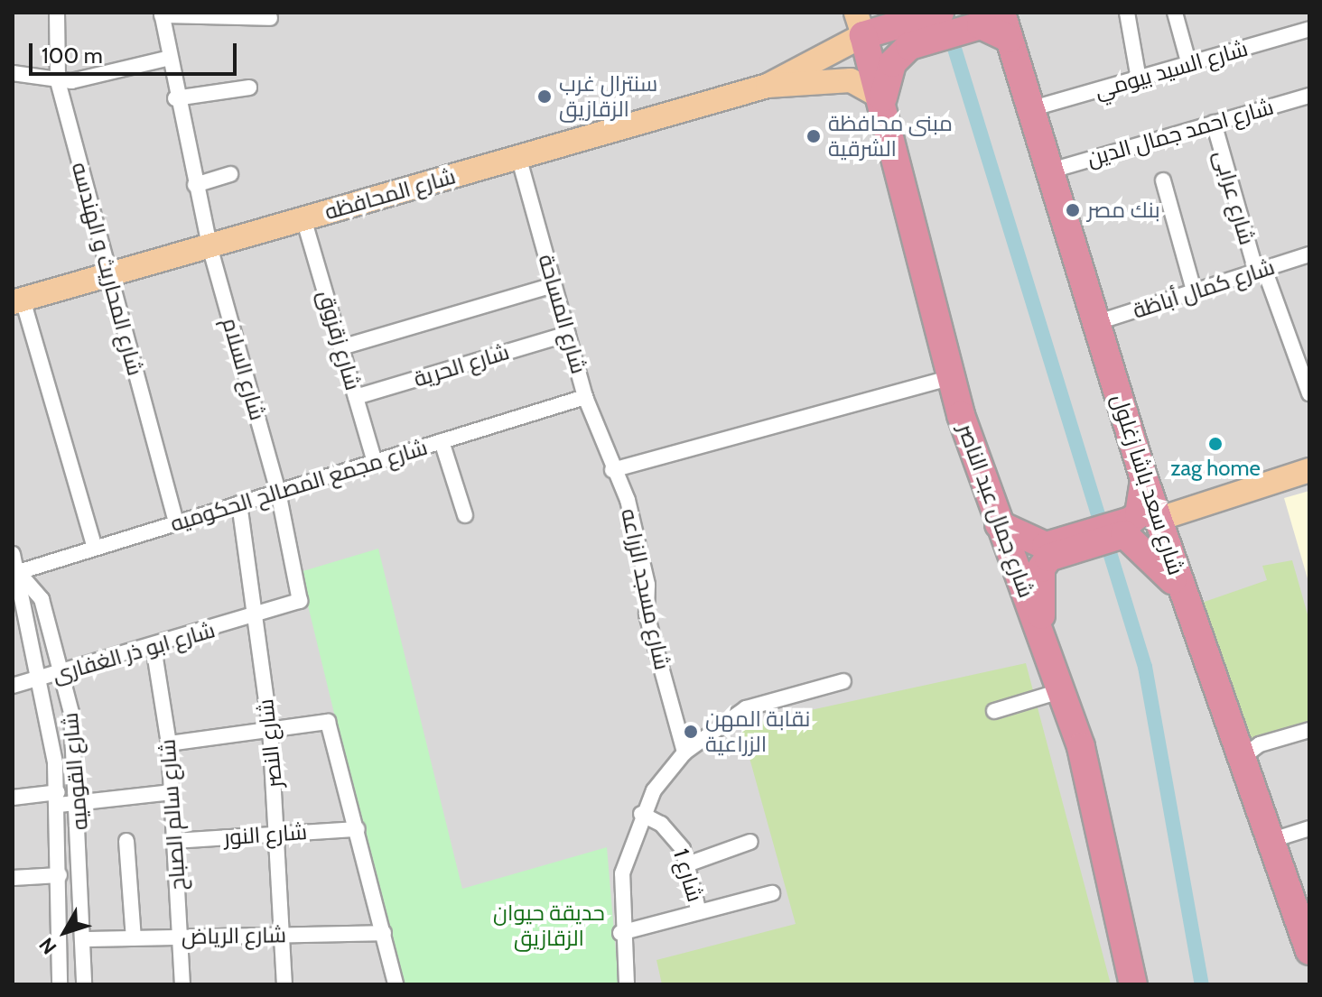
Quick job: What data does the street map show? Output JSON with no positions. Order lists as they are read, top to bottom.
{
  "streets": {
    "highway": ["شارع سعد باشا زغلول", "شارع جمال عبد الناصر"],
    "main road": ["شارع المحافظه"],
    "street": [
      "شارع السيد بيومي",
      "شارع احمد جمال الدين",
      "شارع عرابى",
      "شارع المحاريث و الهندسه",
      "شارع كمال أباظة",
      "شارع المساحة",
      "شارع زقزوق",
      "شارع الحرية",
      "شارع السلام",
      "شارع مجمع المصالح الحكوميه",
      "شارع مسجد الزراعه",
      "شارع ابو ذر الغفارى",
      "شارع النصر",
      "شارع القوميه",
      "شارع سالم الصباح",
      "شارع النور",
      "شارع 1",
      "شارع الرياض"
    ]
  },
  "crossings": [
    ["شارع السيد بيومي", "شارع سعد باشا زغلول"],
    ["شارع احمد جمال الدين", "شارع عرابى"],
    ["شارع احمد جمال الدين", "شارع سعد باشا زغلول"],
    ["شارع المحافظه", "شارع المحاريث و الهندسه"],
    ["شارع المحافظه", "شارع المساحة"],
    ["شارع المحافظه", "شارع زقزوق"],
    ["شارع المحافظه", "شارع السلام"],
    ["شارع المحافظه", "شارع جمال عبد الناصر"],
    ["شارع عرابى", "شارع كمال أباظة"],
    ["شارع المحاريث و الهندسه", "شارع مجمع المصالح الحكوميه"],
    ["شارع كمال أباظة", "شارع سعد باشا زغلول"],
    ["شارع المساحة", "شارع الحرية"],
    ["شارع المساحة", "شارع مجمع المصالح الحكوميه"],
    ["شارع المساحة", "شارع مسجد الزراعه"],
    ["شارع زقزوق", "شارع الحرية"],
    ["شارع زقزوق", "شارع مجمع المصالح الحكوميه"],
    ["شارع السلام", "شارع مجمع المصالح الحكوميه"],
    ["شارع السلام", "شارع ابو ذر الغفارى"],
    ["شارع السلام", "شارع النصر"],
    ["شارع مجمع المصالح الحكوميه", "شارع النصر"],
    ["شارع مجمع المصالح الحكوميه", "شارع القوميه"],
    ["شارع ابو ذر الغفارى", "شارع النصر"],
    ["شارع ابو ذر الغفارى", "شارع القوميه"],
    ["شارع ابو ذر الغفارى", "شارع سالم الصباح"],
    ["شارع النصر", "شارع النور"],
    ["شارع النصر", "شارع الرياض"],
    ["شارع القوميه", "شارع الرياض"],
    ["شارع سالم الصباح", "شارع النور"],
    ["شارع سالم الصباح", "شارع الرياض"]
  ],
  "parks": ["حديقة حيوان الزقازيق"],
  "places": [
    "سنترال غرب الزقازيق",
    "مبنى محافظة الشرقية",
    "بنك مصر",
    "zag home",
    "نقابة المهن الزراعية"
  ],
  "scale_bar": "100 m",
  "north": "bottom left"
}
